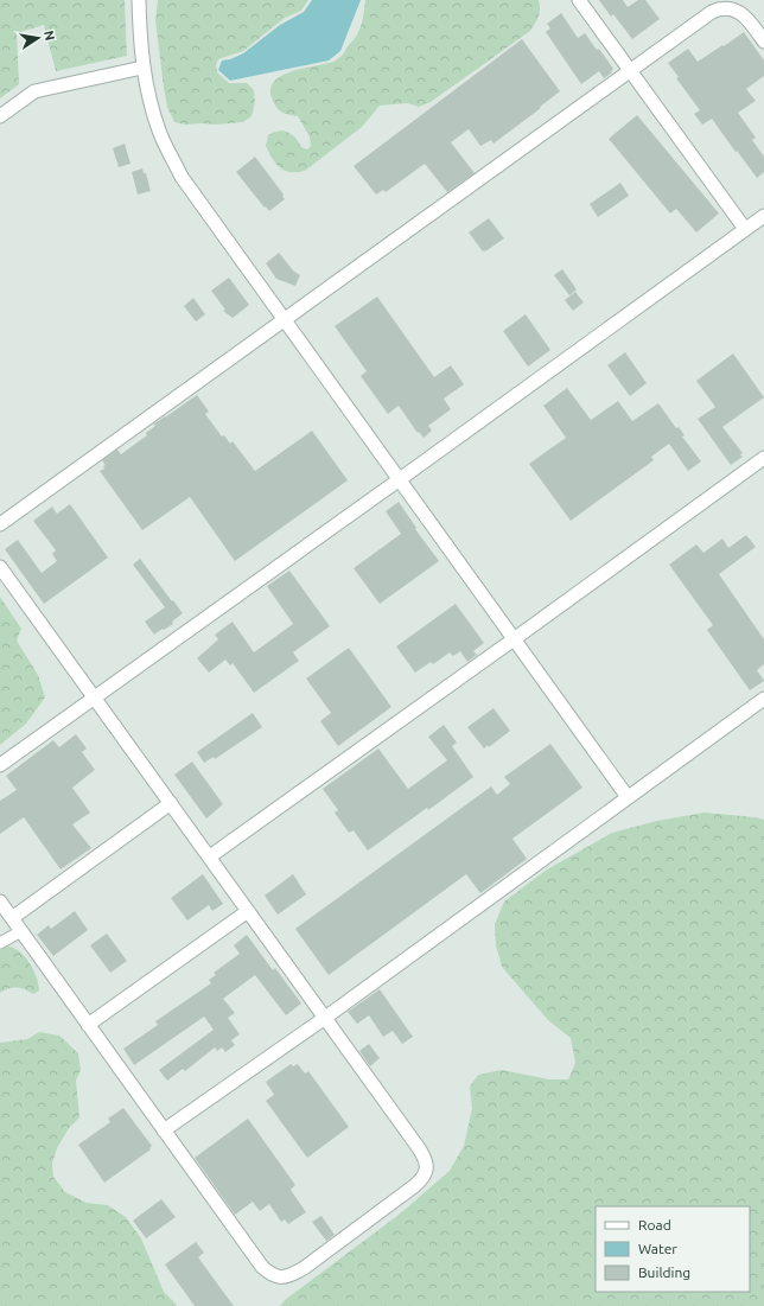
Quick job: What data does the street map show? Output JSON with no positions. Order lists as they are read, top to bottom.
{
  "legend": ["Road", "Water", "Building"],
  "north": "right"
}
